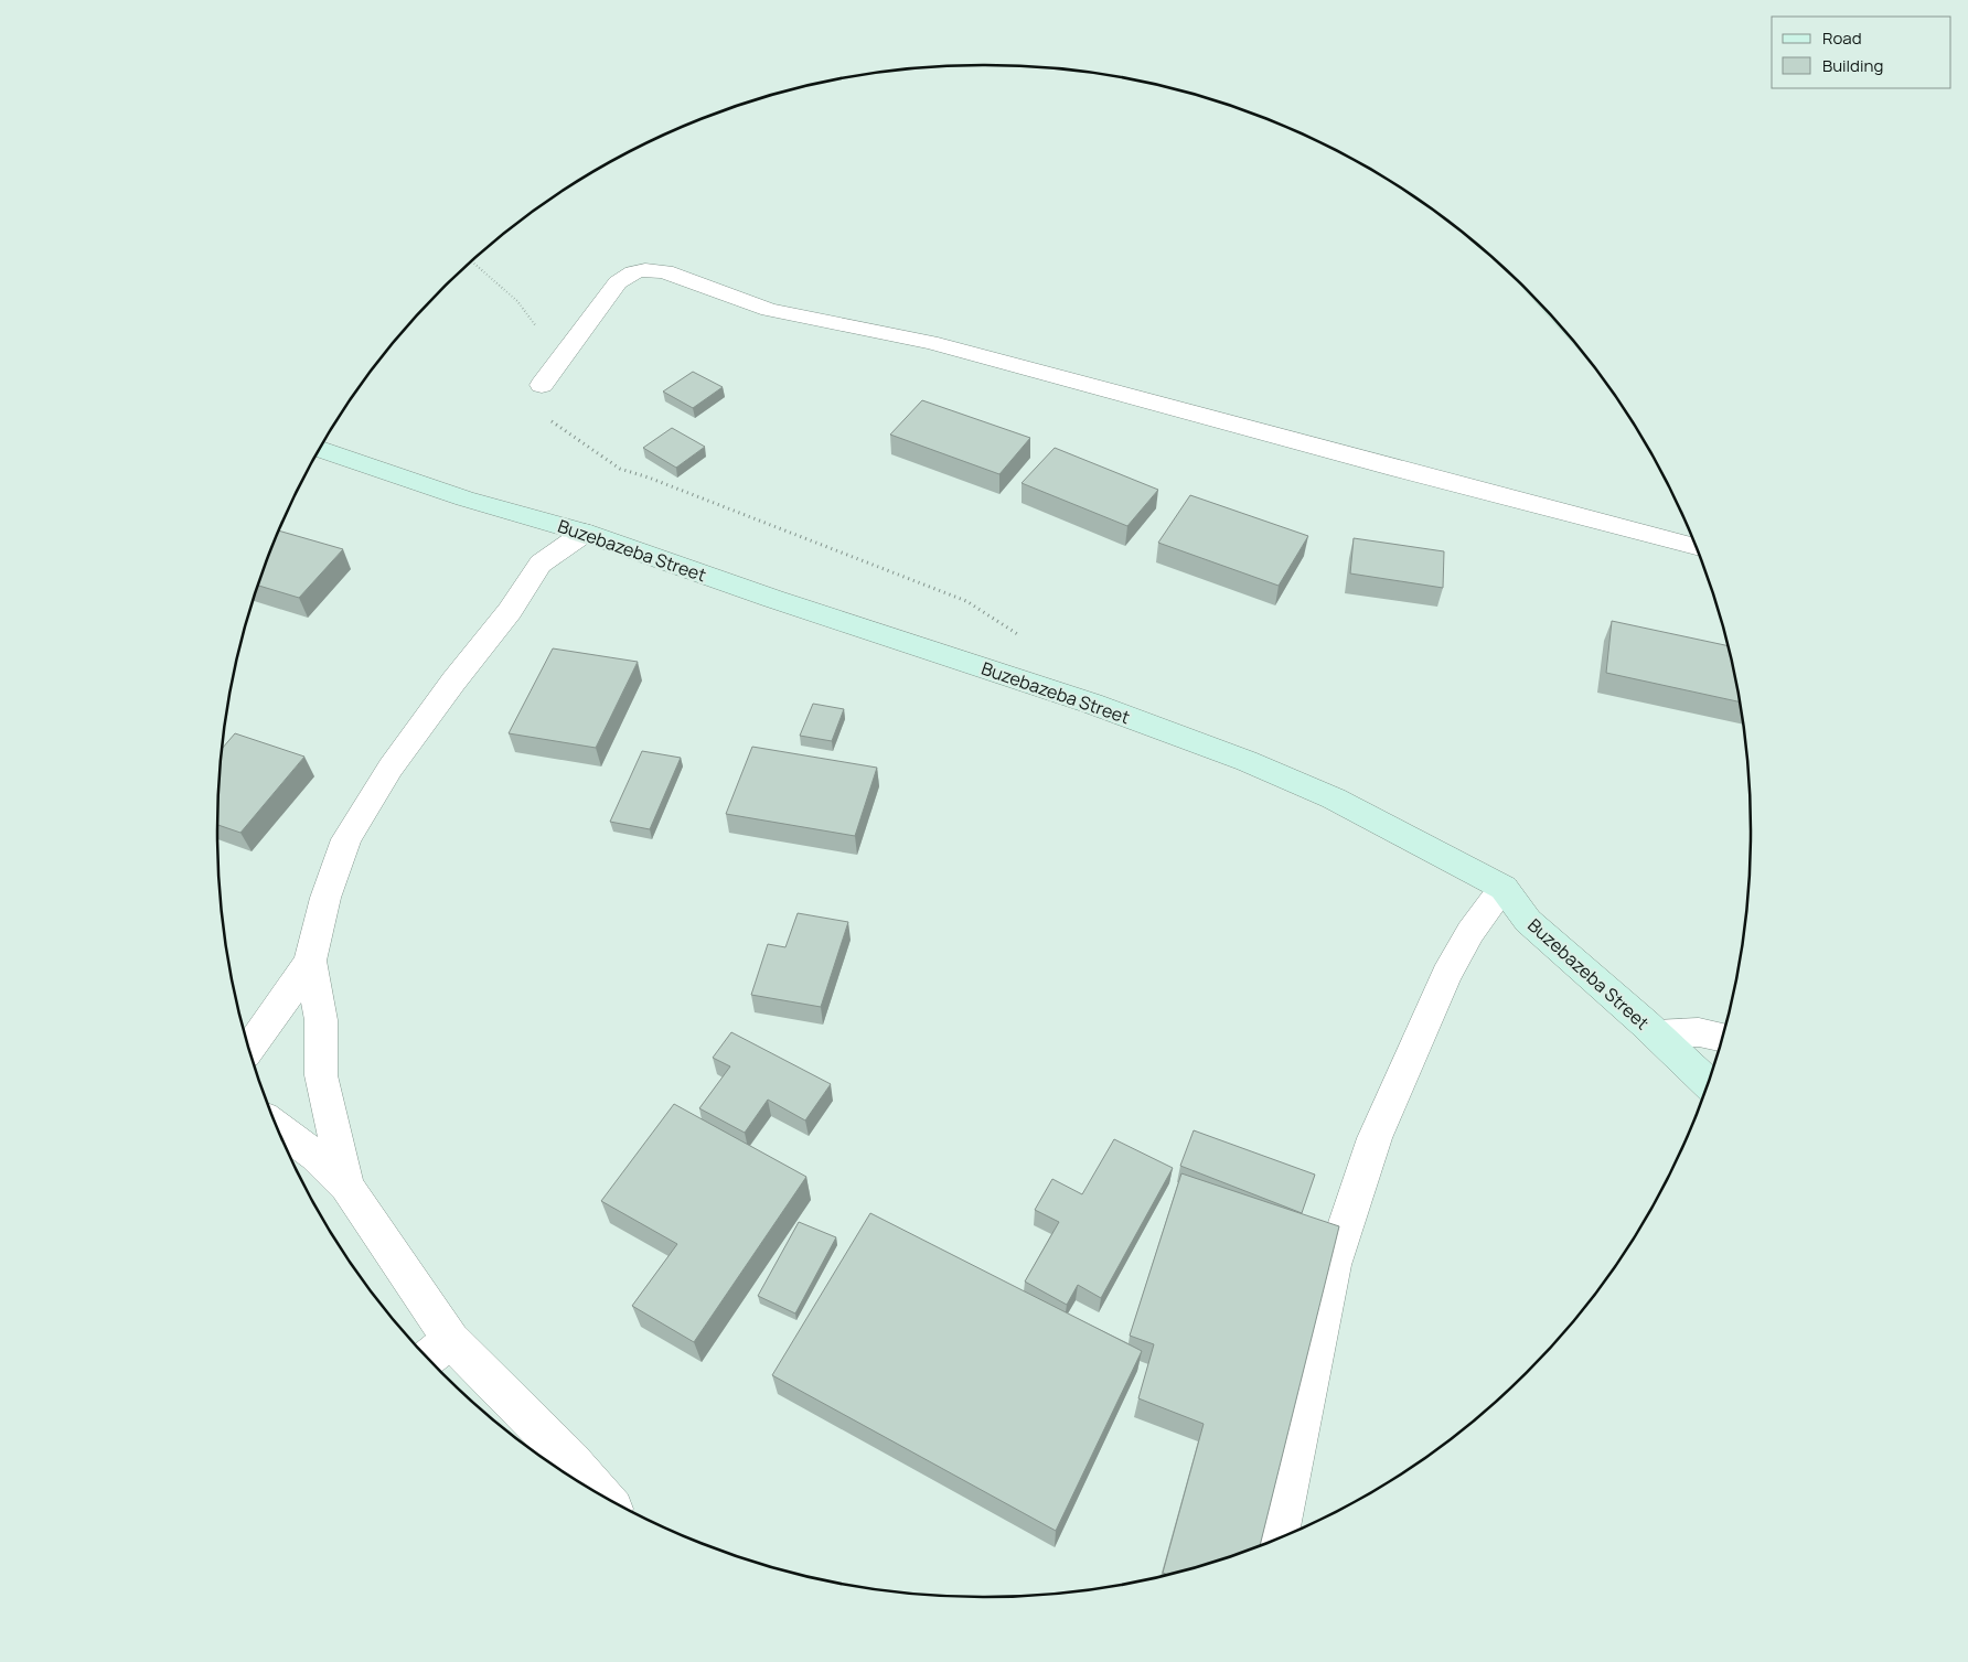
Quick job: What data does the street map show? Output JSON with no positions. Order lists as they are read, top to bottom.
{
  "streets": {
    "street": ["Buzebazeba Street"]
  },
  "legend": ["Road", "Building"]
}
